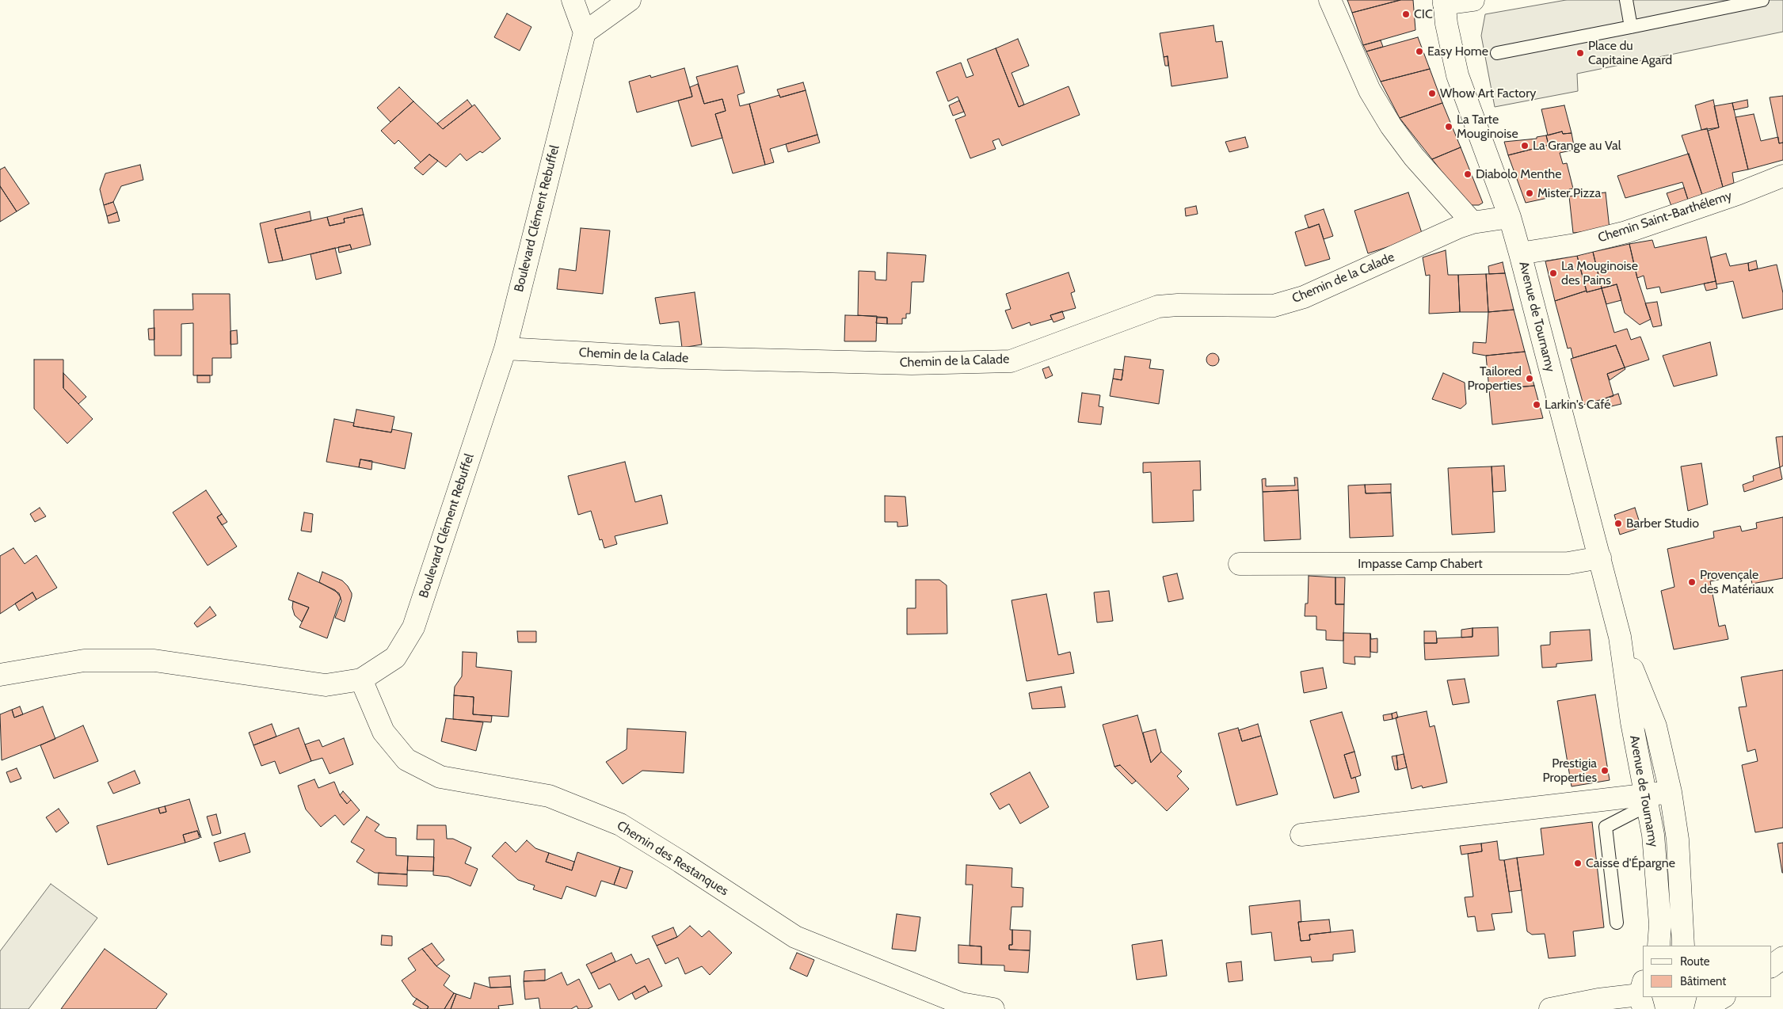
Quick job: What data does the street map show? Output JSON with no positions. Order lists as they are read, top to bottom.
{
  "streets": {
    "street": [
      "Chemin Saint-Barthélemy",
      "Boulevard Clément Rebuffel",
      "Chemin de la Calade",
      "Avenue de Tournamy",
      "Impasse Camp Chabert",
      "Chemin des Restanques"
    ]
  },
  "crossings": [
    ["Chemin Saint-Barthélemy", "Avenue de Tournamy"],
    ["Boulevard Clément Rebuffel", "Chemin de la Calade"],
    ["Boulevard Clément Rebuffel", "Chemin des Restanques"],
    ["Avenue de Tournamy", "Impasse Camp Chabert"]
  ],
  "places": [
    "CIC",
    "Easy Home",
    "Place du Capitaine Agard",
    "Whow Art Factory",
    "La Tarte Mouginoise",
    "La Grange au Val",
    "Diabolo Menthe",
    "Mister Pizza",
    "La Mouginoise des Pains",
    "Tailored Properties",
    "Larkin's Café",
    "Barber Studio",
    "Provençale des Matériaux",
    "Prestigia Properties",
    "Caisse d'Épargne"
  ],
  "legend": ["Route", "Bâtiment"]
}
